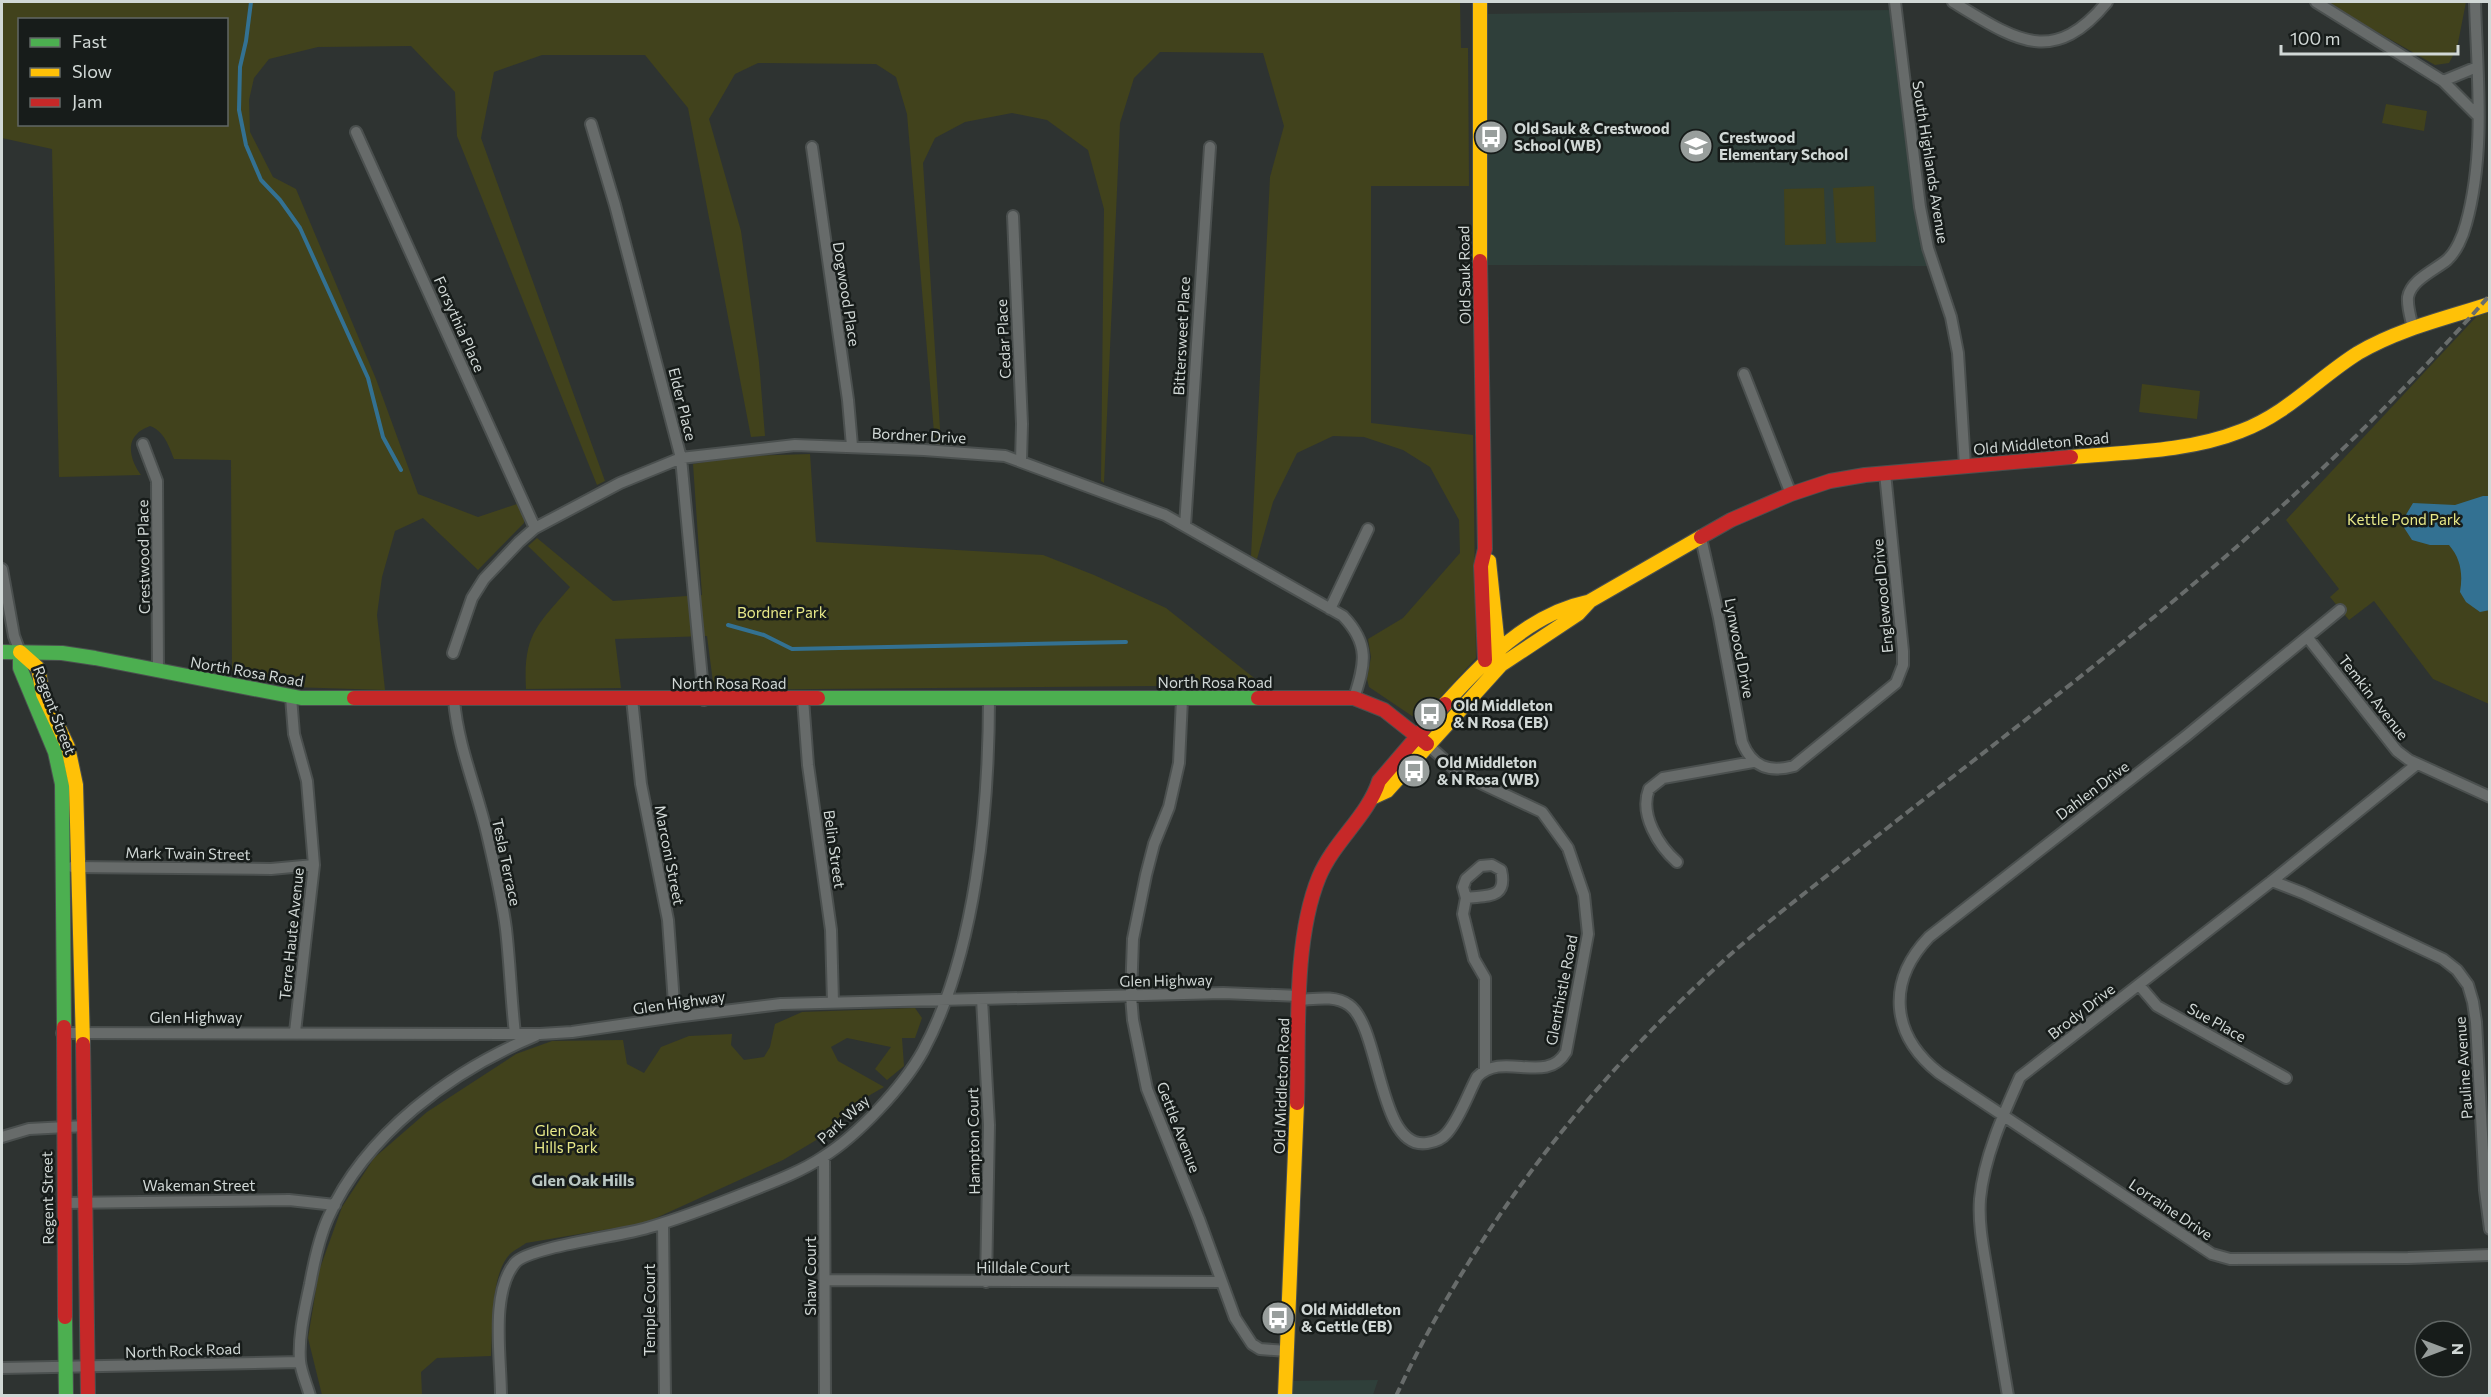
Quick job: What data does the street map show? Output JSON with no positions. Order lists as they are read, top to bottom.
{
  "streets": {
    "street": [
      "South Highlands Avenue",
      "Old Sauk Road",
      "Dogwood Place",
      "Forsythia Place",
      "Bittersweet Place",
      "Cedar Place",
      "Elder Place",
      "Bordner Drive",
      "Old Middleton Road",
      "Crestwood Place",
      "Englewood Drive",
      "Lynwood Drive",
      "North Rosa Road",
      "Temkin Avenue",
      "Regent Street",
      "Dahlen Drive",
      "Belin Street",
      "Mark Twain Street",
      "Marconi Street",
      "Tesla Terrace",
      "Terre Haute Avenue",
      "Glen Highway",
      "Glenthistle Road",
      "Brody Drive",
      "Sue Place",
      "Pauline Avenue",
      "Park Way",
      "Gettle Avenue",
      "Hampton Court",
      "Wakeman Street",
      "Lorraine Drive",
      "Hilldale Court",
      "Shaw Court",
      "Temple Court",
      "North Rock Road"
    ]
  },
  "crossings": [
    ["South Highlands Avenue", "Old Middleton Road"],
    ["Old Sauk Road", "Old Middleton Road"],
    ["Dogwood Place", "Bordner Drive"],
    ["Forsythia Place", "Bordner Drive"],
    ["Bittersweet Place", "Bordner Drive"],
    ["Cedar Place", "Bordner Drive"],
    ["Elder Place", "Bordner Drive"],
    ["Elder Place", "North Rosa Road"],
    ["Bordner Drive", "North Rosa Road"],
    ["Old Middleton Road", "Englewood Drive"],
    ["Old Middleton Road", "Lynwood Drive"],
    ["Old Middleton Road", "North Rosa Road"],
    ["Old Middleton Road", "Glen Highway"],
    ["Old Middleton Road", "Glenthistle Road"],
    ["Old Middleton Road", "Gettle Avenue"],
    ["Crestwood Place", "North Rosa Road"],
    ["Englewood Drive", "Lynwood Drive"],
    ["North Rosa Road", "Regent Street"],
    ["North Rosa Road", "Belin Street"],
    ["North Rosa Road", "Marconi Street"],
    ["North Rosa Road", "Tesla Terrace"],
    ["North Rosa Road", "Terre Haute Avenue"],
    ["North Rosa Road", "Glenthistle Road"],
    ["North Rosa Road", "Park Way"],
    ["North Rosa Road", "Gettle Avenue"],
    ["Temkin Avenue", "Dahlen Drive"],
    ["Temkin Avenue", "Brody Drive"],
    ["Regent Street", "Mark Twain Street"],
    ["Regent Street", "Glen Highway"],
    ["Regent Street", "Wakeman Street"],
    ["Regent Street", "North Rock Road"],
    ["Dahlen Drive", "Lorraine Drive"],
    ["Belin Street", "Glen Highway"],
    ["Mark Twain Street", "Terre Haute Avenue"],
    ["Marconi Street", "Glen Highway"],
    ["Tesla Terrace", "Glen Highway"],
    ["Terre Haute Avenue", "Glen Highway"],
    ["Glen Highway", "Glenthistle Road"],
    ["Glen Highway", "Park Way"],
    ["Glen Highway", "Gettle Avenue"],
    ["Glen Highway", "Hampton Court"],
    ["Brody Drive", "Sue Place"],
    ["Brody Drive", "Pauline Avenue"],
    ["Brody Drive", "Lorraine Drive"],
    ["Park Way", "Shaw Court"],
    ["Park Way", "Temple Court"],
    ["Gettle Avenue", "Hilldale Court"],
    ["Hampton Court", "Hilldale Court"],
    ["Hilldale Court", "Shaw Court"]
  ],
  "districts": ["Glen Oak Hills"],
  "parks": ["Kettle Pond Park", "Bordner Park", "Glen Oak Hills Park"],
  "places": {
    "bus stop": [
      "Old Sauk & Crestwood School (WB)",
      "Old Middleton & N Rosa (EB)",
      "Old Middleton & N Rosa (WB)",
      "Old Middleton & Gettle (EB)"
    ],
    "school or university": ["Crestwood Elementary School"]
  },
  "legend": ["Fast", "Slow", "Jam"],
  "scale_bar": "100 m",
  "north": "right"
}
